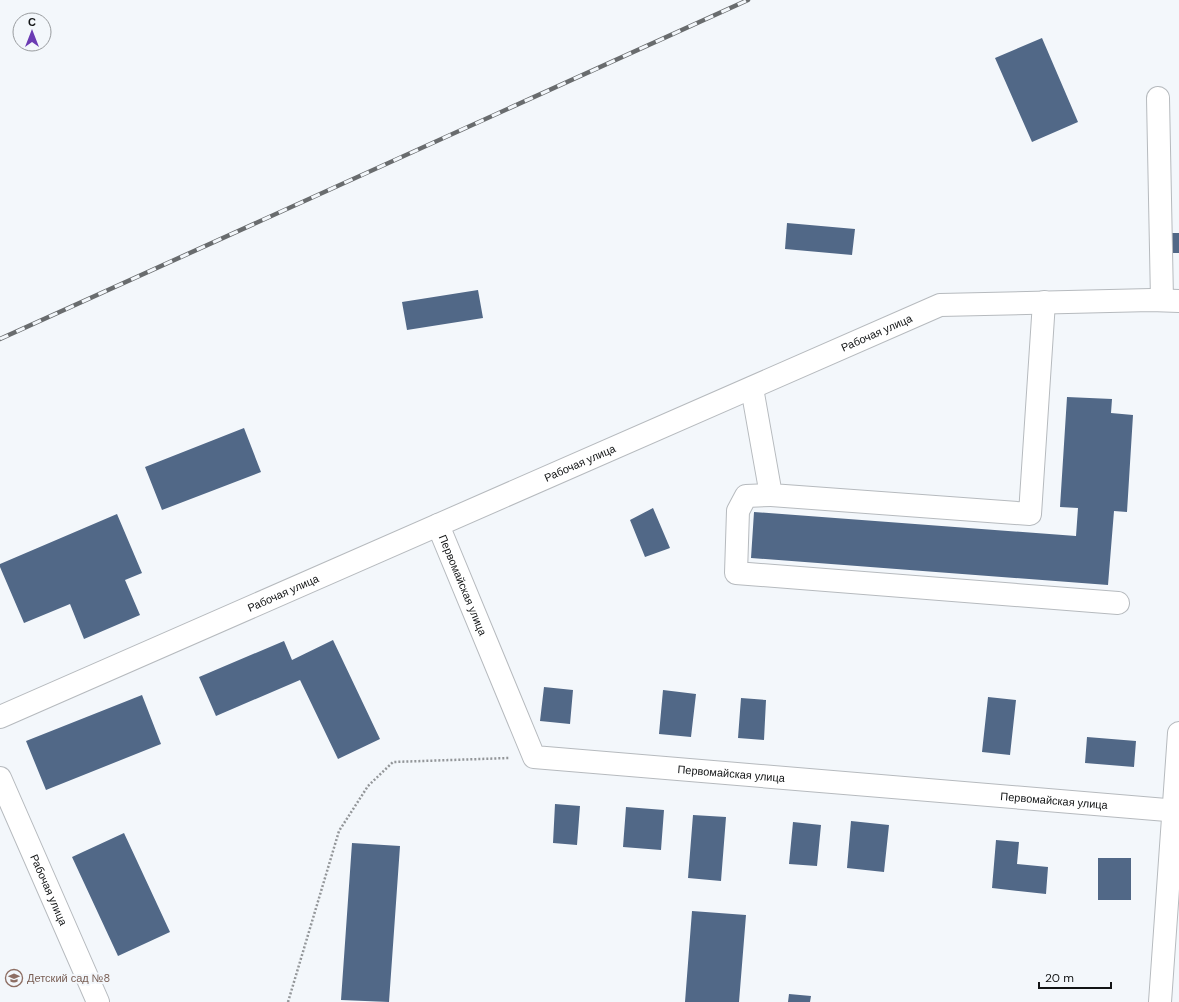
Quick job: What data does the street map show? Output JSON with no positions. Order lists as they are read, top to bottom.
{
  "streets": {
    "street": ["Рабочая улица", "Первомайская улица"]
  },
  "crossings": [
    ["Рабочая улица", "Первомайская улица"]
  ],
  "places": {
    "school or university": ["Детский сад №8"]
  },
  "scale_bar": "20 m",
  "north": "top"
}
